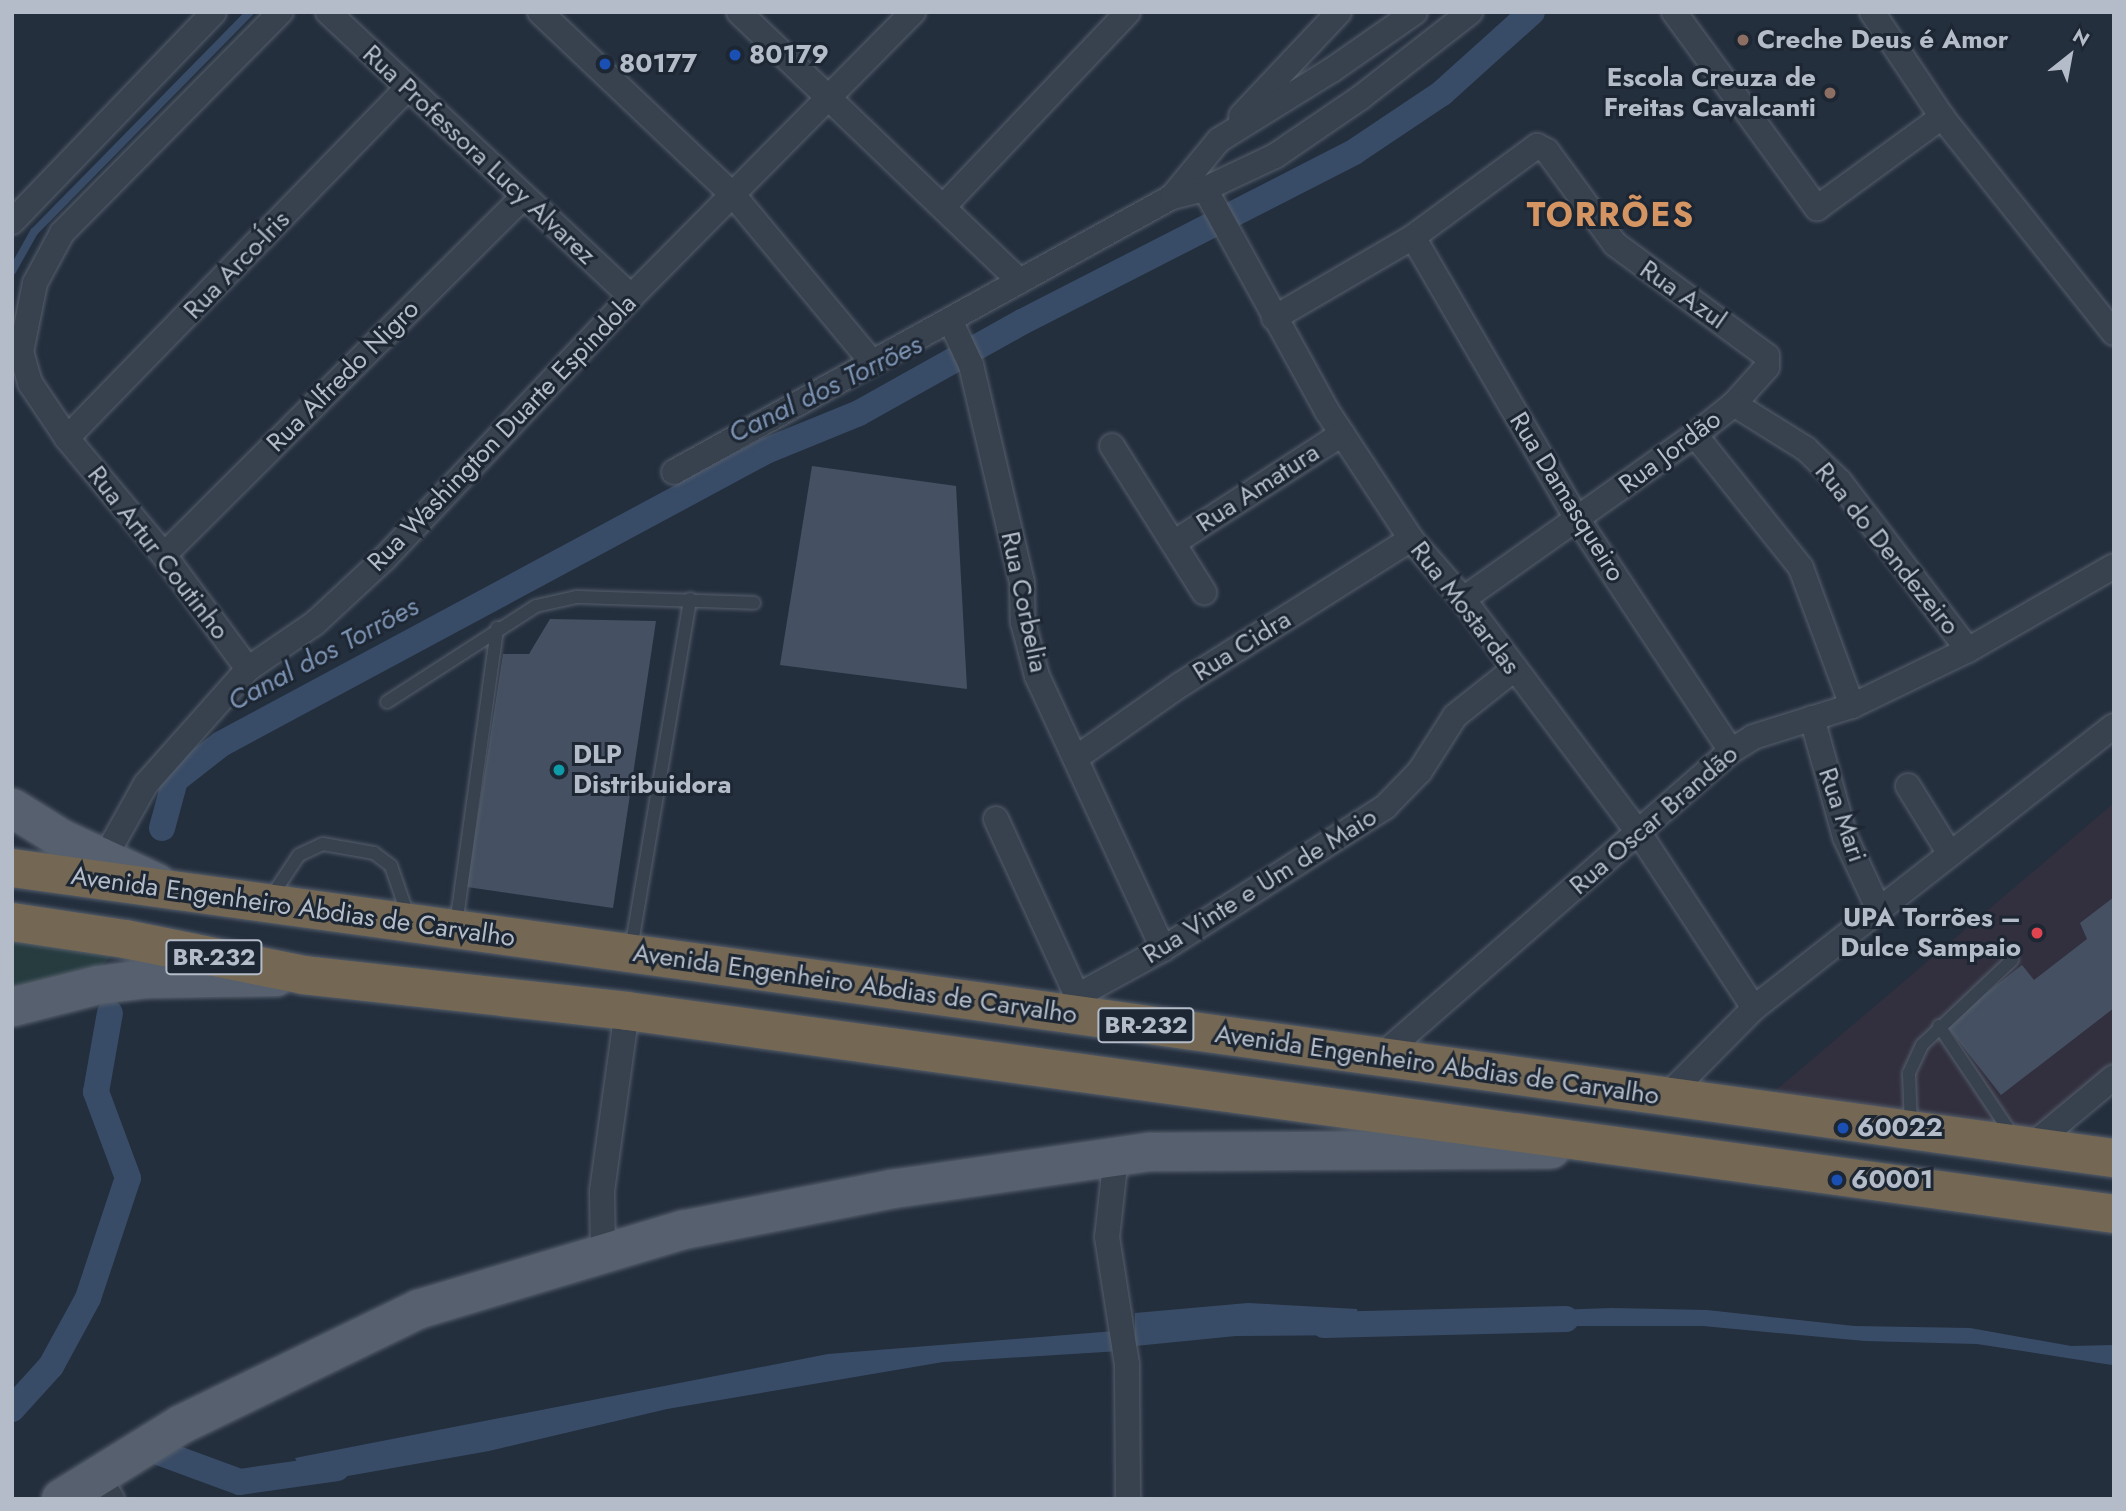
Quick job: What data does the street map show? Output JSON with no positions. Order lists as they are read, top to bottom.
{
  "streets": {
    "highway": ["Avenida Engenheiro Abdias de Carvalho", "BR-232"],
    "street": [
      "Rua Professora Lucy Alvarez",
      "Rua Arco-Íris",
      "Rua Azul",
      "Rua Alfredo Nigro",
      "Rua Washington Duarte Espindola",
      "Rua Jordão",
      "Rua Amatura",
      "Rua Damasqueiro",
      "Rua do Dendezeiro",
      "Rua Artur Coutinho",
      "Rua Corbelia",
      "Rua Mostardas",
      "Rua Cidra",
      "Rua Mari",
      "Rua Oscar Brandão",
      "Rua Vinte e Um de Maio"
    ]
  },
  "crossings": [
    ["Rua Professora Lucy Alvarez", "Rua Arco-Íris"],
    ["Rua Professora Lucy Alvarez", "Rua Alfredo Nigro"],
    ["Rua Professora Lucy Alvarez", "Rua Washington Duarte Espindola"],
    ["Rua Arco-Íris", "Rua Artur Coutinho"],
    ["Rua Azul", "Rua Jordão"],
    ["Rua Azul", "Rua Damasqueiro"],
    ["Rua Alfredo Nigro", "Rua Artur Coutinho"],
    ["Rua Washington Duarte Espindola", "Rua Artur Coutinho"],
    ["Rua Jordão", "Rua Damasqueiro"],
    ["Rua Jordão", "Rua do Dendezeiro"],
    ["Rua Jordão", "Rua Mostardas"],
    ["Rua Amatura", "Rua Mostardas"],
    ["Rua Damasqueiro", "Rua Oscar Brandão"],
    ["Rua do Dendezeiro", "Rua Oscar Brandão"],
    ["Rua Corbelia", "Rua Cidra"],
    ["Rua Corbelia", "Rua Vinte e Um de Maio"],
    ["Rua Mostardas", "Rua Cidra"],
    ["Rua Mostardas", "Rua Oscar Brandão"],
    ["Rua Mostardas", "Rua Vinte e Um de Maio"],
    ["Rua Mari", "Rua Oscar Brandão"],
    ["Rua Oscar Brandão", "Avenida Engenheiro Abdias de Carvalho"],
    ["Rua Vinte e Um de Maio", "Avenida Engenheiro Abdias de Carvalho"]
  ],
  "districts": ["TORRÕES"],
  "water": ["Canal dos Torrões"],
  "places": [
    "Creche Deus é Amor",
    "80179",
    "80177",
    "Escola Creuza de Freitas Cavalcanti",
    "DLP Distribuidora",
    "UPA Torrões – Dulce Sampaio",
    "60022",
    "60001"
  ],
  "north": "top right"
}
